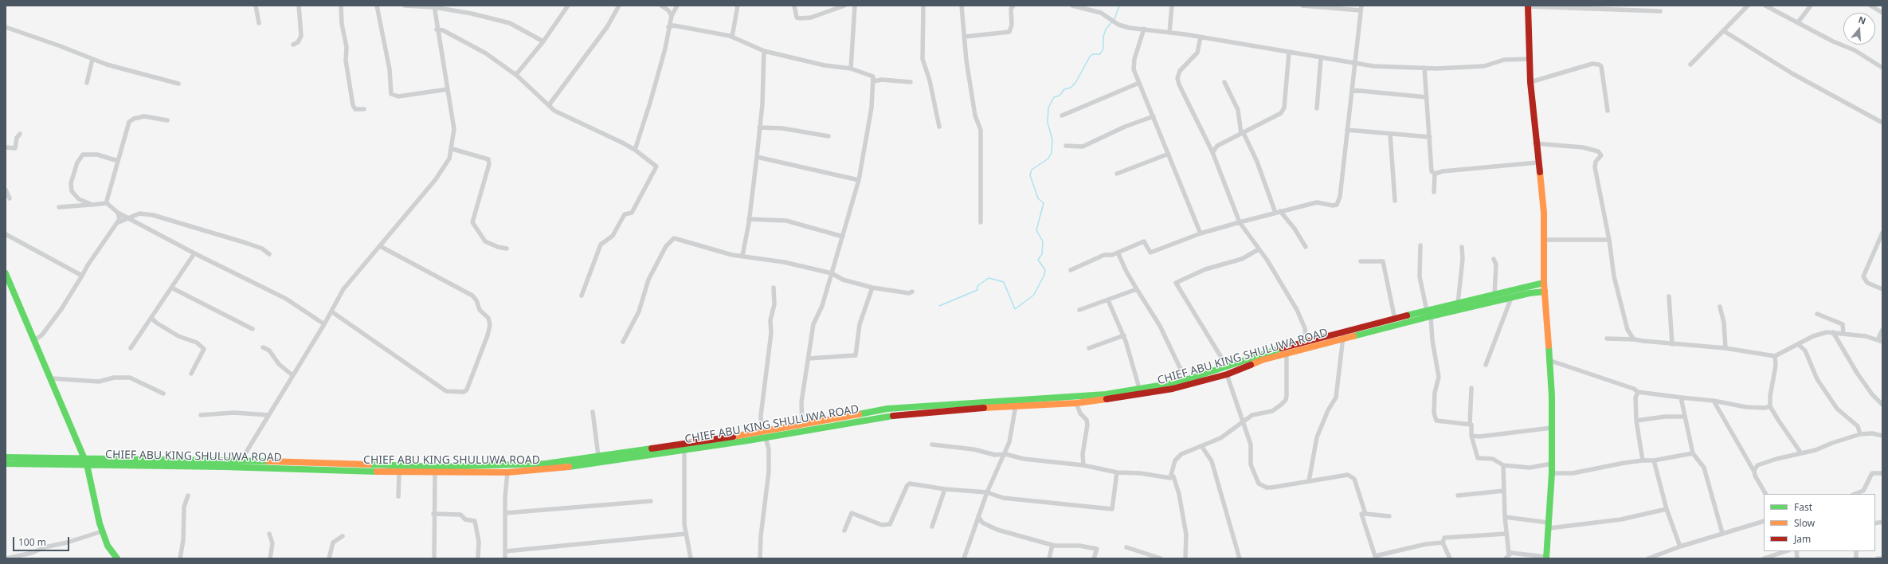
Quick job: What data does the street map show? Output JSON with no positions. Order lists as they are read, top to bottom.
{
  "streets": {
    "street": ["CHIEF ABU KING SHULUWA ROAD"]
  },
  "legend": ["Fast", "Slow", "Jam"],
  "scale_bar": "100 m",
  "north": "top"
}
